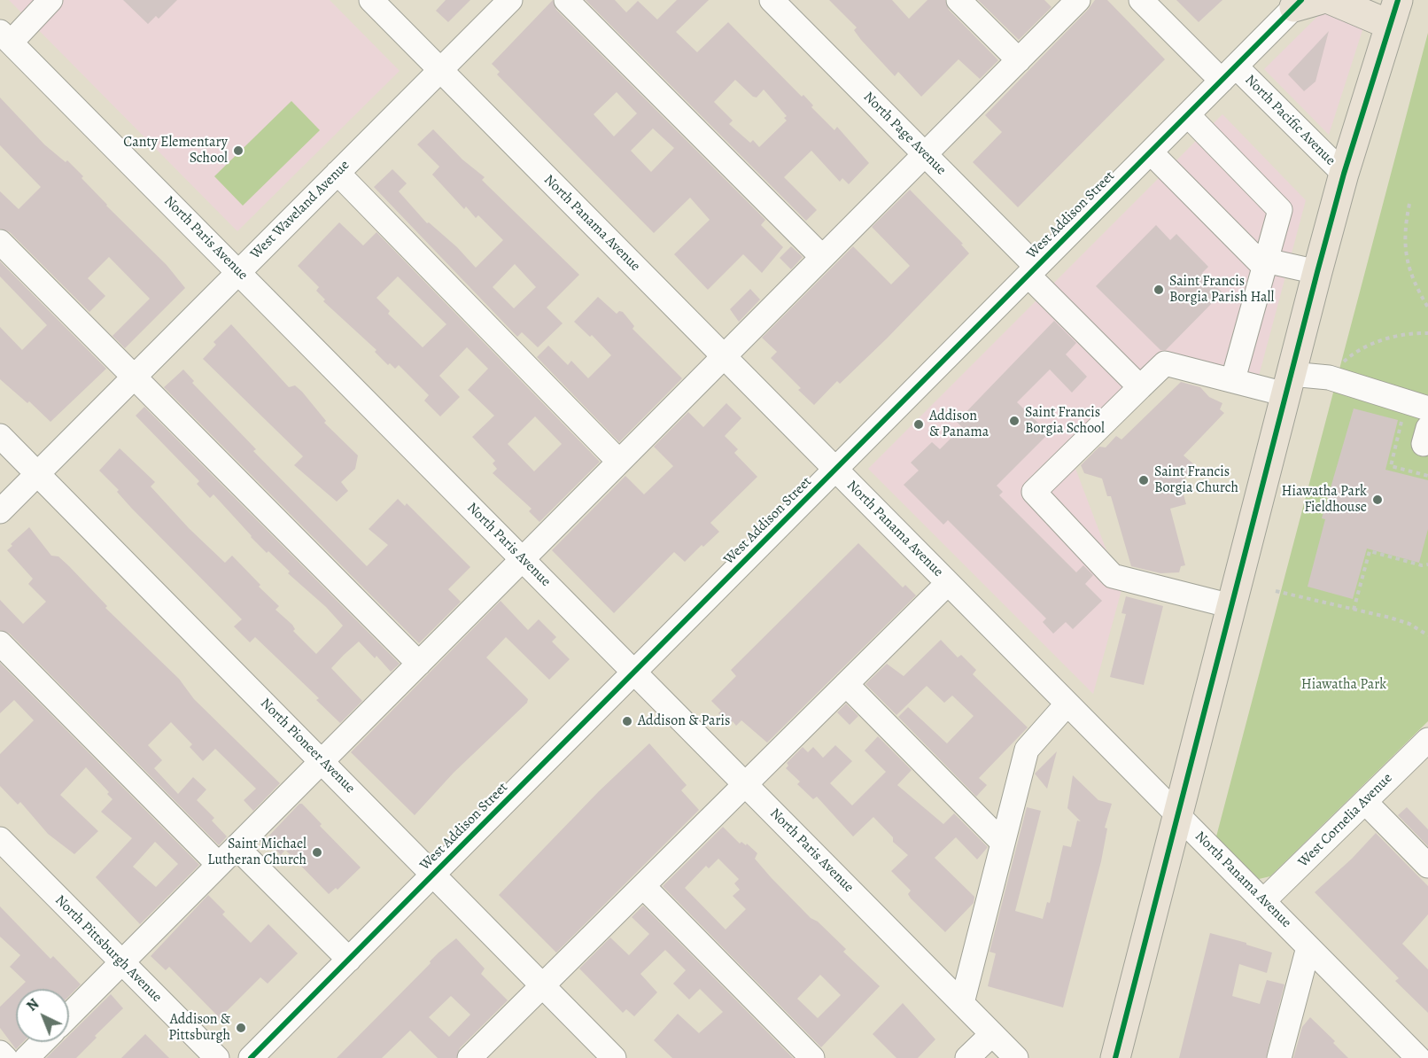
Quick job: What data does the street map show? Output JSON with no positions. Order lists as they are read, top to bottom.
{
  "streets": {
    "street": [
      "North Pacific Avenue",
      "North Page Avenue",
      "West Waveland Avenue",
      "West Addison Street",
      "North Panama Avenue",
      "North Paris Avenue",
      "North Pioneer Avenue",
      "West Cornelia Avenue",
      "North Pittsburgh Avenue"
    ]
  },
  "crossings": [
    ["North Pacific Avenue", "West Addison Street"],
    ["North Page Avenue", "West Addison Street"],
    ["West Waveland Avenue", "North Panama Avenue"],
    ["West Waveland Avenue", "North Paris Avenue"],
    ["West Waveland Avenue", "North Pioneer Avenue"],
    ["West Addison Street", "North Panama Avenue"],
    ["West Addison Street", "North Paris Avenue"],
    ["West Addison Street", "North Pioneer Avenue"],
    ["North Panama Avenue", "West Cornelia Avenue"]
  ],
  "parks": ["Hiawatha Park"],
  "places": [
    "Canty Elementary School",
    "Saint Francis Borgia Parish Hall",
    "Saint Francis Borgia School",
    "Addison & Panama",
    "Saint Francis Borgia Church",
    "Hiawatha Park Fieldhouse",
    "Addison & Paris",
    "Saint Michael Lutheran Church",
    "Addison & Pittsburgh"
  ],
  "north": "top left"
}
